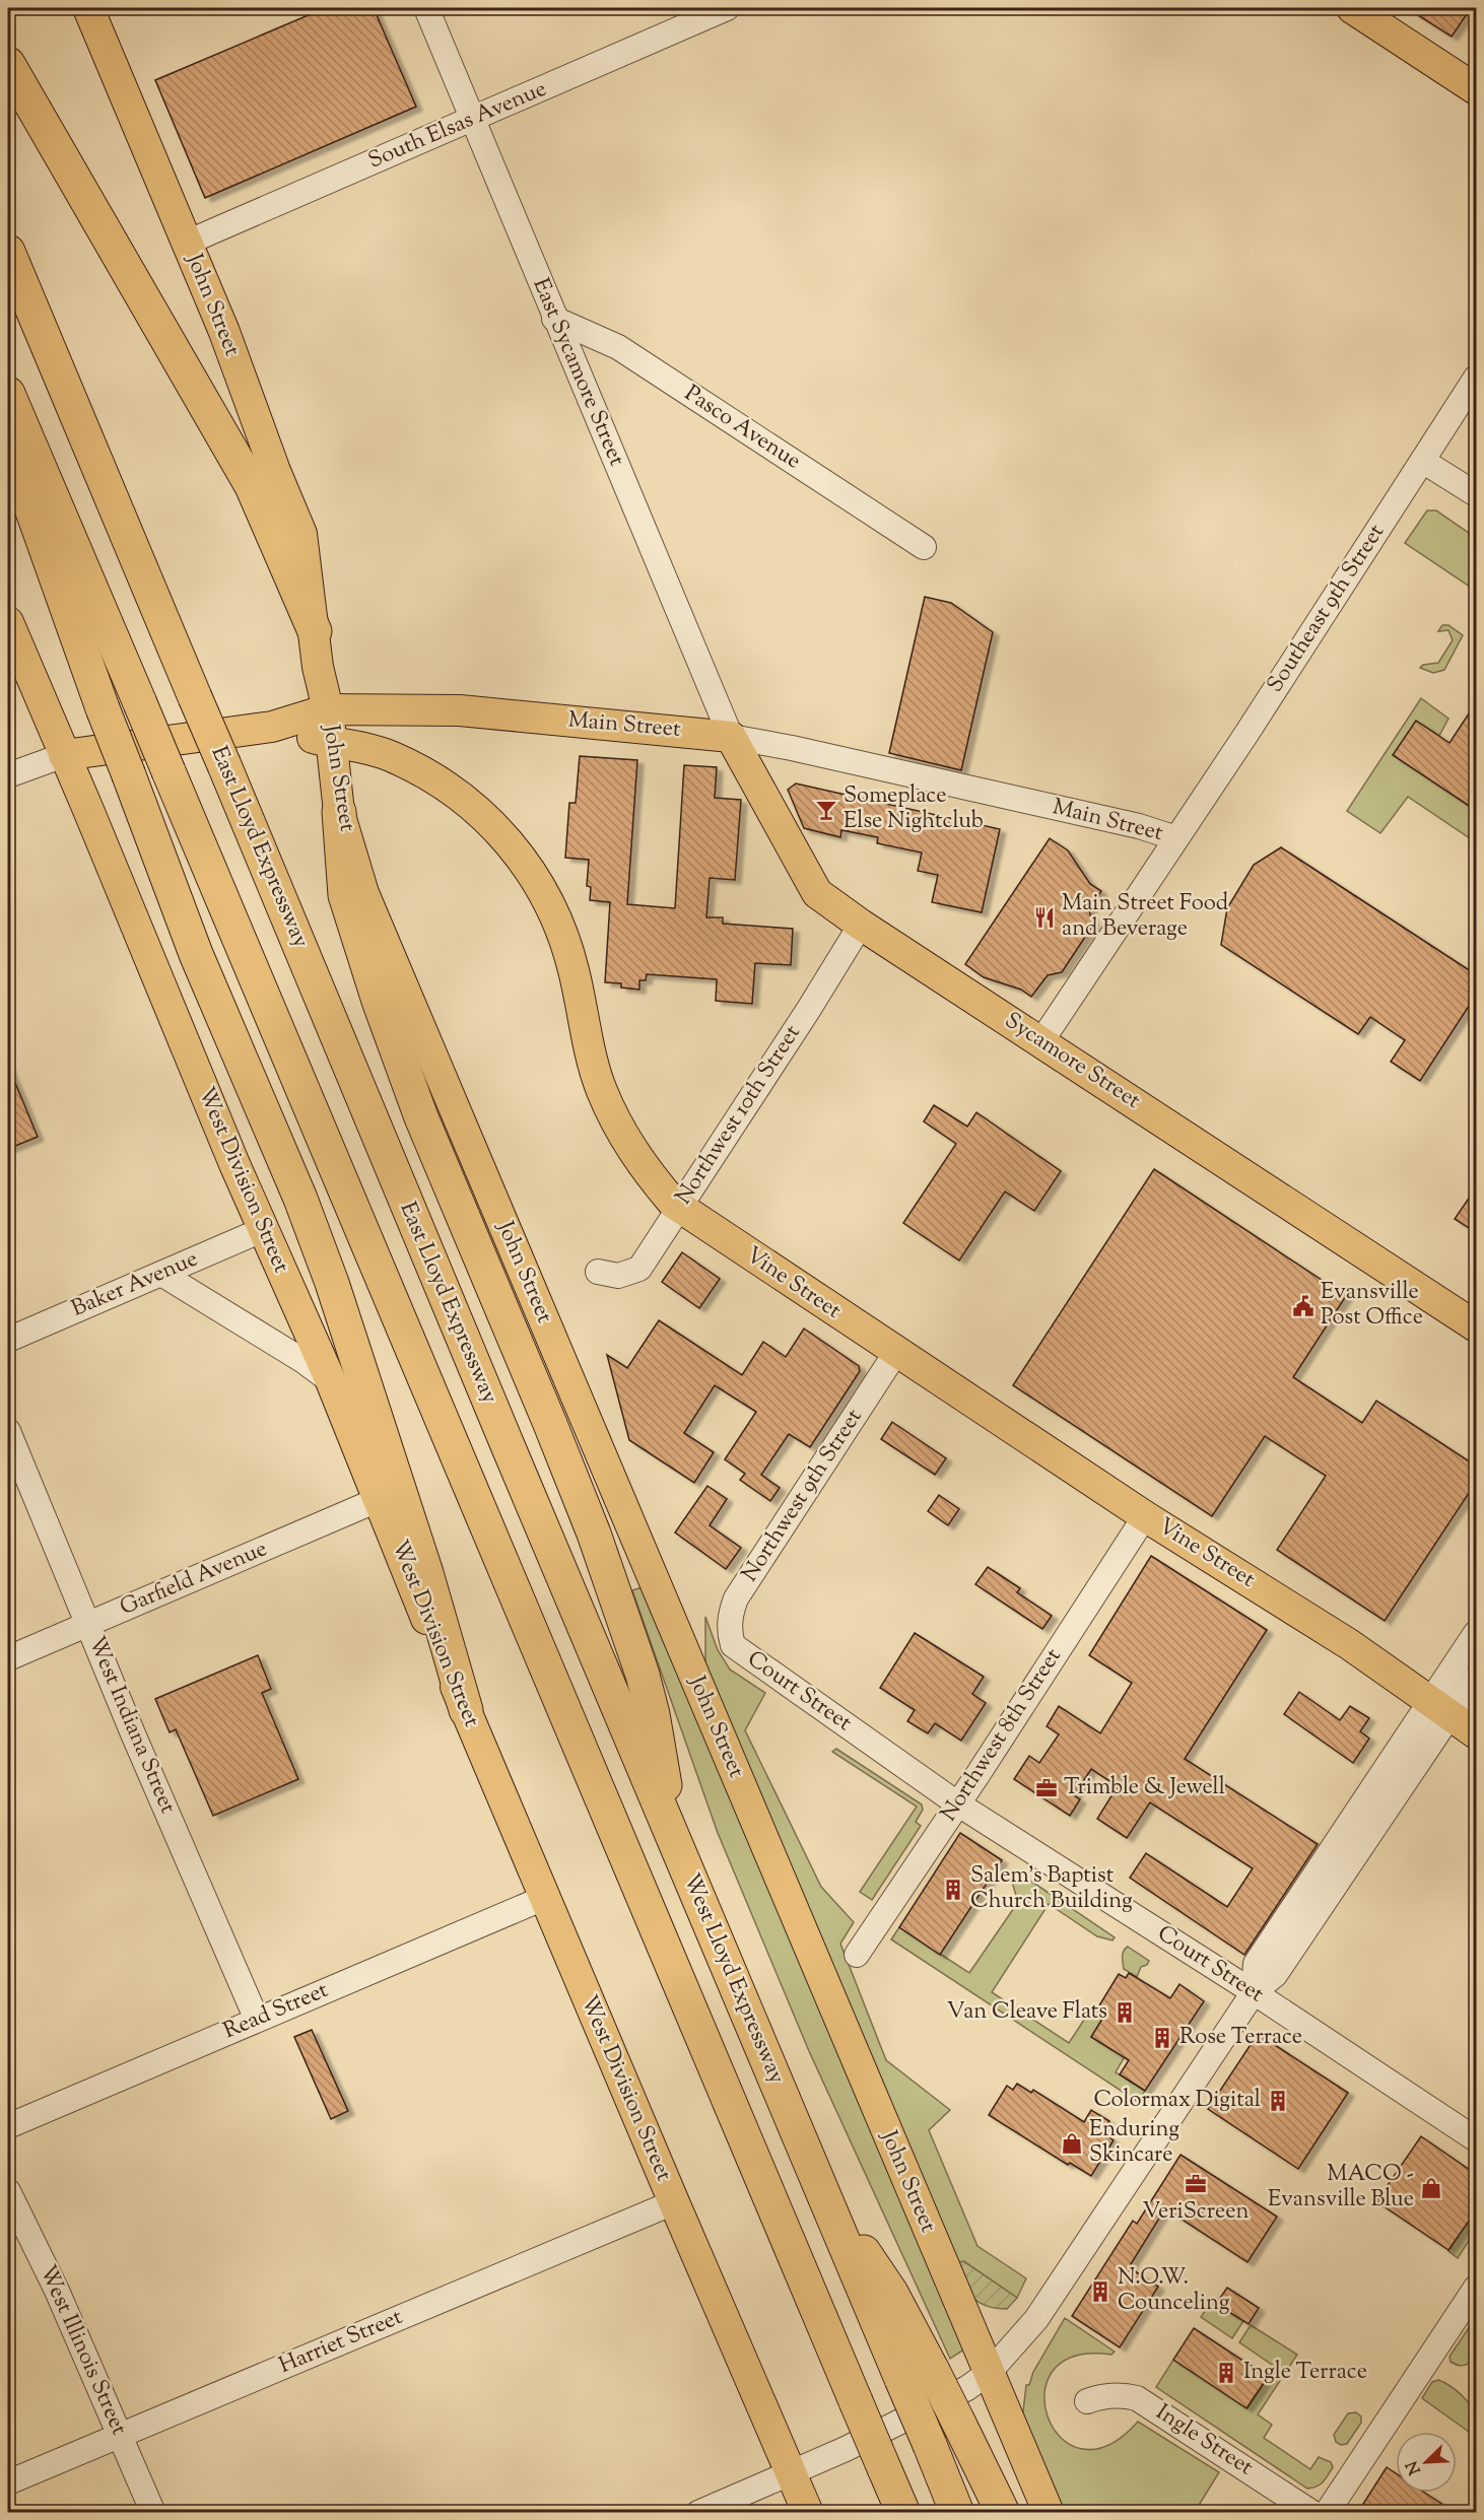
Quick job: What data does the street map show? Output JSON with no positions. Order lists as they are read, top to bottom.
{
  "streets": {
    "highway": ["East Lloyd Expressway", "West Lloyd Expressway"],
    "main road": [
      "John Street",
      "Main Street",
      "Sycamore Street",
      "West Division Street",
      "Vine Street"
    ],
    "street": [
      "South Elsas Avenue",
      "East Sycamore Street",
      "Pasco Avenue",
      "Southeast 9th Street",
      "Northwest 10th Street",
      "Baker Avenue",
      "Northwest 9th Street",
      "Garfield Avenue",
      "Court Street",
      "West Indiana Street",
      "Northwest 8th Street",
      "Read Street",
      "Harriet Street",
      "West Illinois Street",
      "Ingle Street"
    ]
  },
  "crossings": [
    ["South Elsas Avenue", "John Street"],
    ["South Elsas Avenue", "East Sycamore Street"],
    ["John Street", "Main Street"],
    ["John Street", "Vine Street"],
    ["East Sycamore Street", "Pasco Avenue"],
    ["East Sycamore Street", "Main Street"],
    ["East Sycamore Street", "Sycamore Street"],
    ["Southeast 9th Street", "Main Street"],
    ["Main Street", "Sycamore Street"],
    ["Main Street", "West Division Street"],
    ["Main Street", "Vine Street"],
    ["East Lloyd Expressway", "West Lloyd Expressway"],
    ["Sycamore Street", "Northwest 10th Street"],
    ["Northwest 10th Street", "Vine Street"],
    ["West Division Street", "Baker Avenue"],
    ["West Division Street", "Garfield Avenue"],
    ["West Division Street", "Read Street"],
    ["West Division Street", "Harriet Street"],
    ["Vine Street", "Northwest 9th Street"],
    ["Vine Street", "Northwest 8th Street"],
    ["Northwest 9th Street", "Court Street"],
    ["Garfield Avenue", "West Indiana Street"],
    ["Court Street", "Northwest 8th Street"],
    ["West Indiana Street", "Read Street"],
    ["Harriet Street", "West Illinois Street"]
  ],
  "places": {
    "bar": ["Someplace Else Nightclub"],
    "restaurant": ["Main Street Food and Beverage"],
    "public building": ["Evansville Post Office"],
    "office": ["Trimble & Jewell", "VeriScreen"],
    "building": [
      "Salem's Baptist Church Building",
      "Van Cleave Flats",
      "Rose Terrace",
      "Colormax Digital",
      "N.O.W. Counceling",
      "Ingle Terrace"
    ],
    "shop": ["Enduring Skincare", "MACO - Evansville Blue"]
  },
  "north": "bottom left"
}
